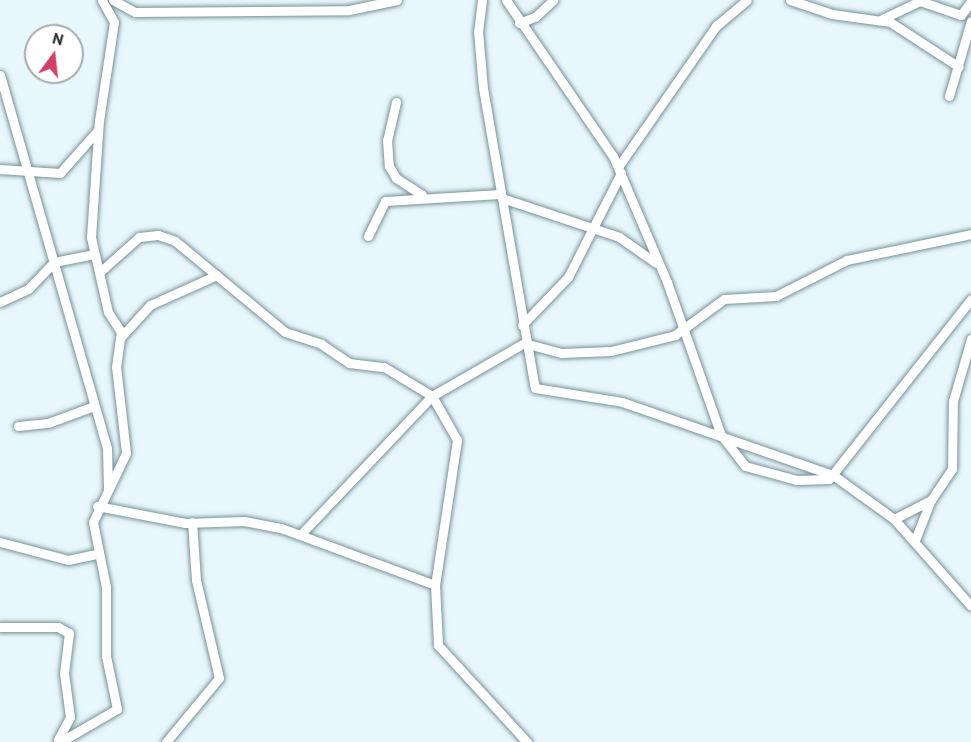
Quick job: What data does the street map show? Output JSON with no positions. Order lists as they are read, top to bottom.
{
  "north": "top"
}
